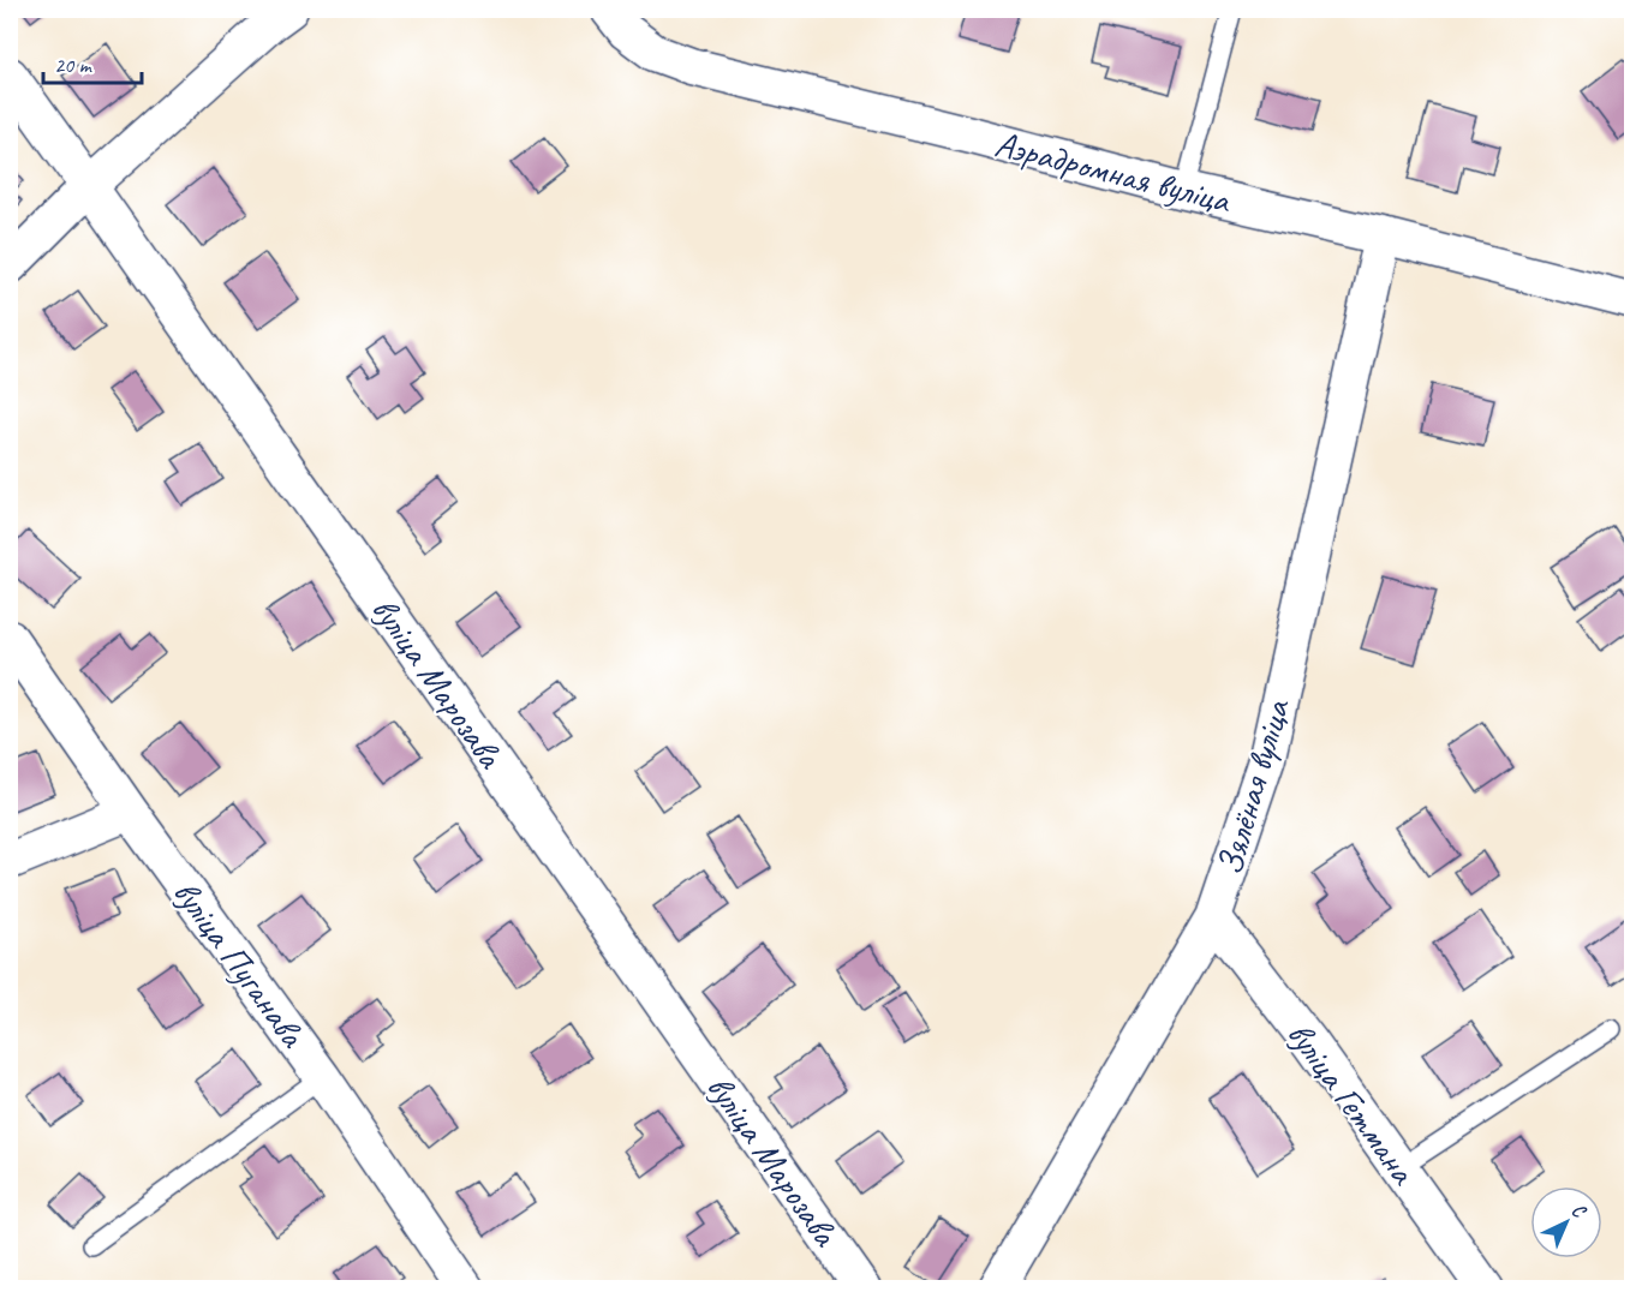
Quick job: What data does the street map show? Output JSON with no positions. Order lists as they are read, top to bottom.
{
  "streets": {
    "street": [
      "Аэрадромная вуліца",
      "вуліца Марозава",
      "Зялёная вуліца",
      "вуліца Пуганава",
      "вуліца Гетмана"
    ]
  },
  "crossings": [
    ["Аэрадромная вуліца", "Зялёная вуліца"],
    ["Зялёная вуліца", "вуліца Гетмана"]
  ],
  "scale_bar": "20 m",
  "north": "top right"
}
